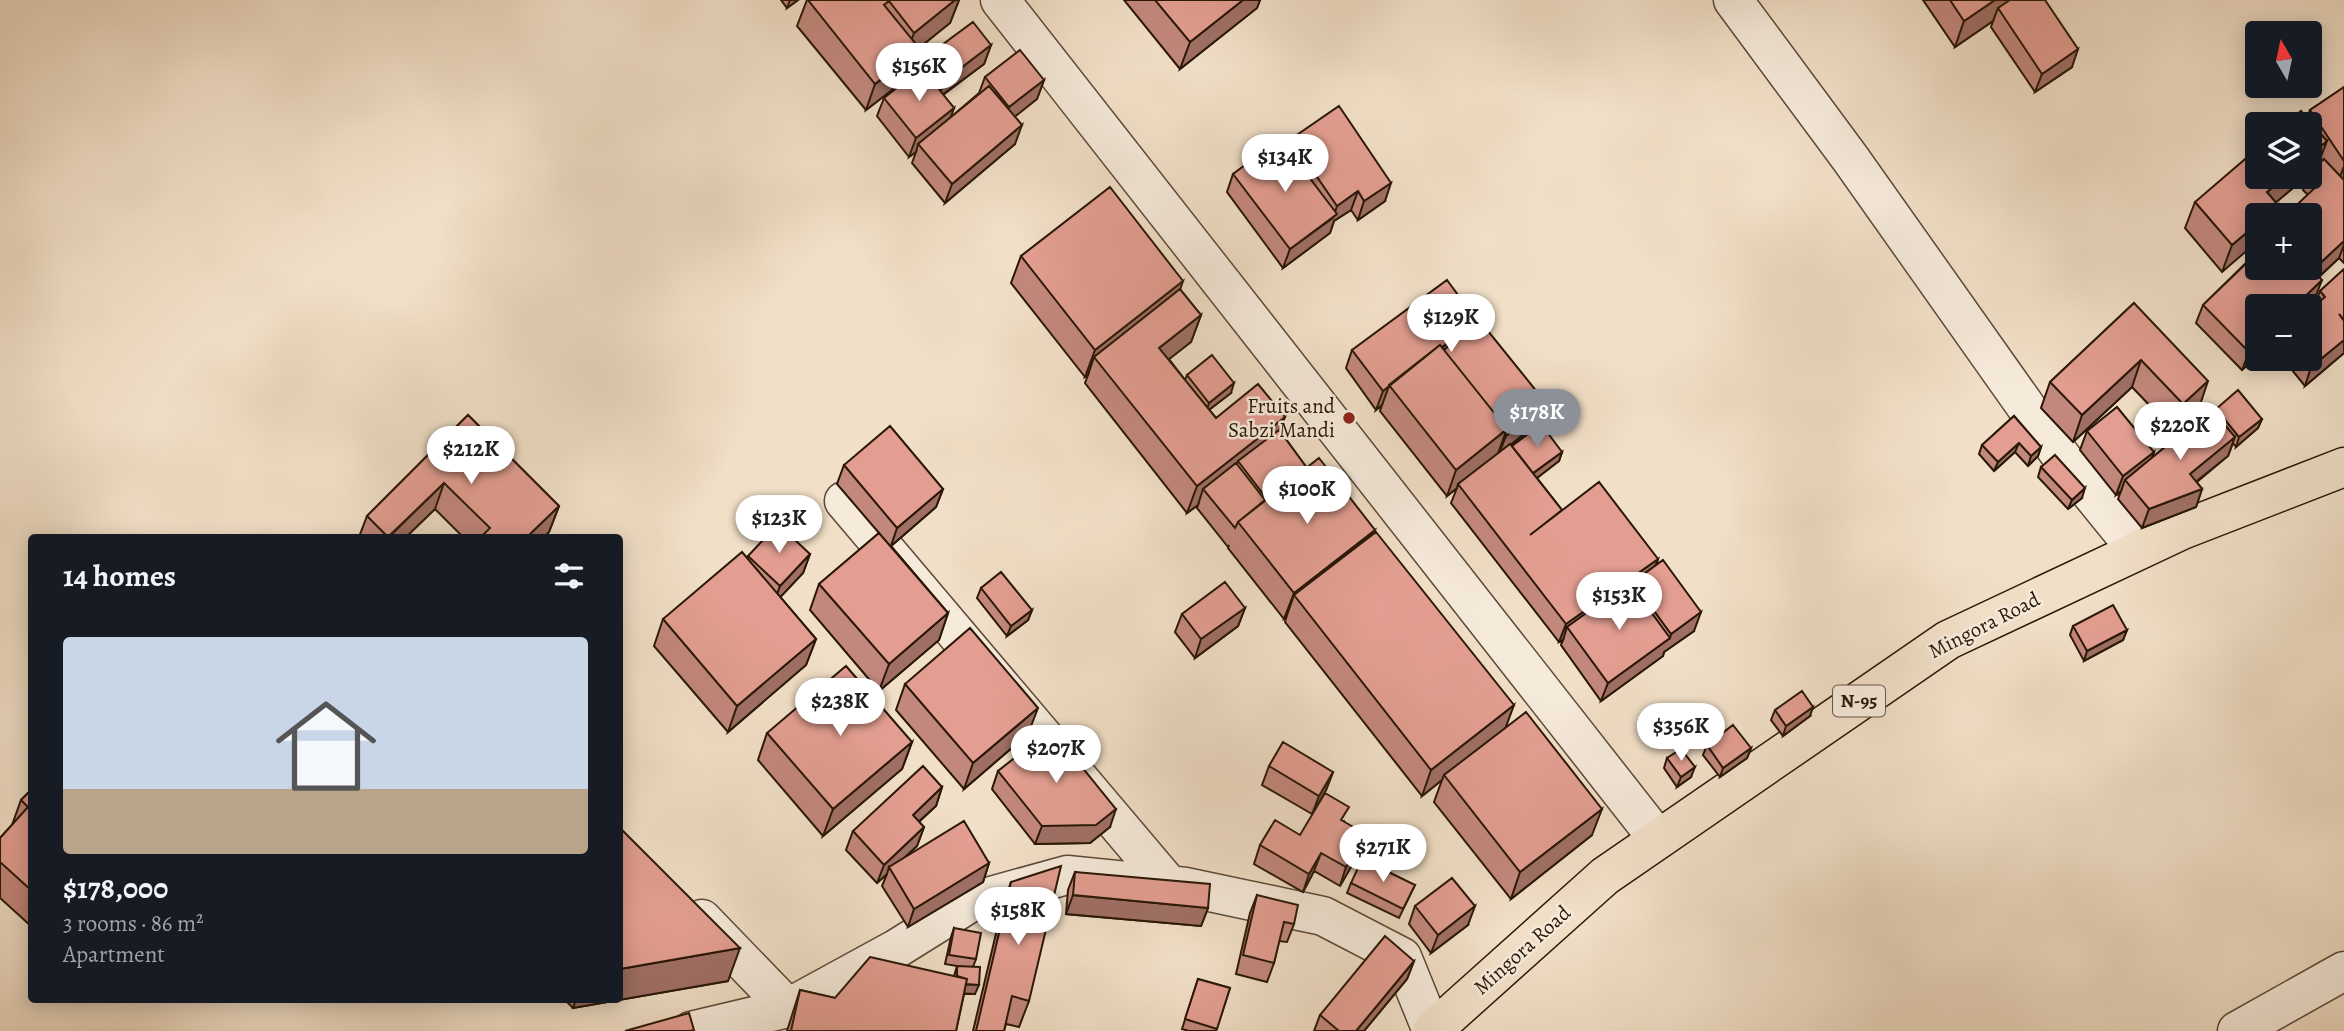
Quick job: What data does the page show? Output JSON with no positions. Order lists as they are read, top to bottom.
{
  "streets": {
    "highway": ["Mingora Road", "N-95"]
  },
  "places": ["Fruits and Sabzi Mandi"],
  "north": "top",
  "page": {
    "map_buttons": ["+", "−"],
    "price": [
      "$156K",
      "$134K",
      "$129K",
      "$178K",
      "$220K",
      "$212K",
      "$100K",
      "$123K",
      "$153K",
      "$238K",
      "$356K",
      "$207K",
      "$271K",
      "$158K"
    ],
    "heading": "14 homes",
    "list": [
      {
        "name": "$178,000",
        "note": "3 rooms · 86 m² · Apartment"
      }
    ]
  }
}
